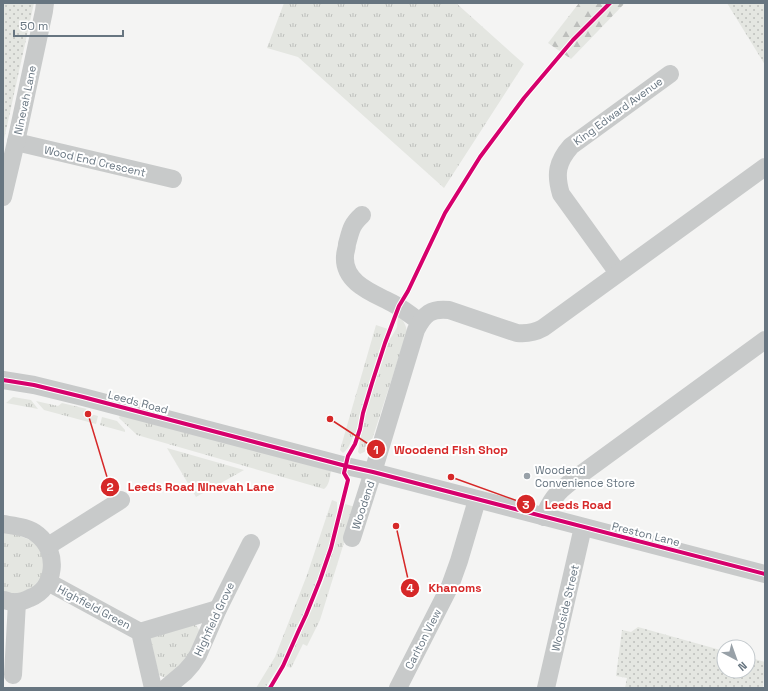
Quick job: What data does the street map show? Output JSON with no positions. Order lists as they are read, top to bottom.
{
  "streets": {
    "street": [
      "Ninevah Lane",
      "King Edward Avenue",
      "Wood End Crescent",
      "Leeds Road",
      "Woodend",
      "Preston Lane",
      "Highfield Green",
      "Woodside Street",
      "Highfield Grove",
      "Carlton View"
    ]
  },
  "crossings": [
    ["Ninevah Lane", "Wood End Crescent"],
    ["Leeds Road", "Woodend"],
    ["Leeds Road", "Preston Lane"],
    ["Leeds Road", "Carlton View"],
    ["Preston Lane", "Woodside Street"],
    ["Preston Lane", "Carlton View"],
    ["Highfield Green", "Highfield Grove"]
  ],
  "places": [
    "Leeds Road Ninevah Lane",
    "Woodend Fish Shop",
    "Woodend Convenience Store",
    "Leeds Road",
    "Khanoms"
  ],
  "scale_bar": "50 m",
  "north": "bottom right"
}
